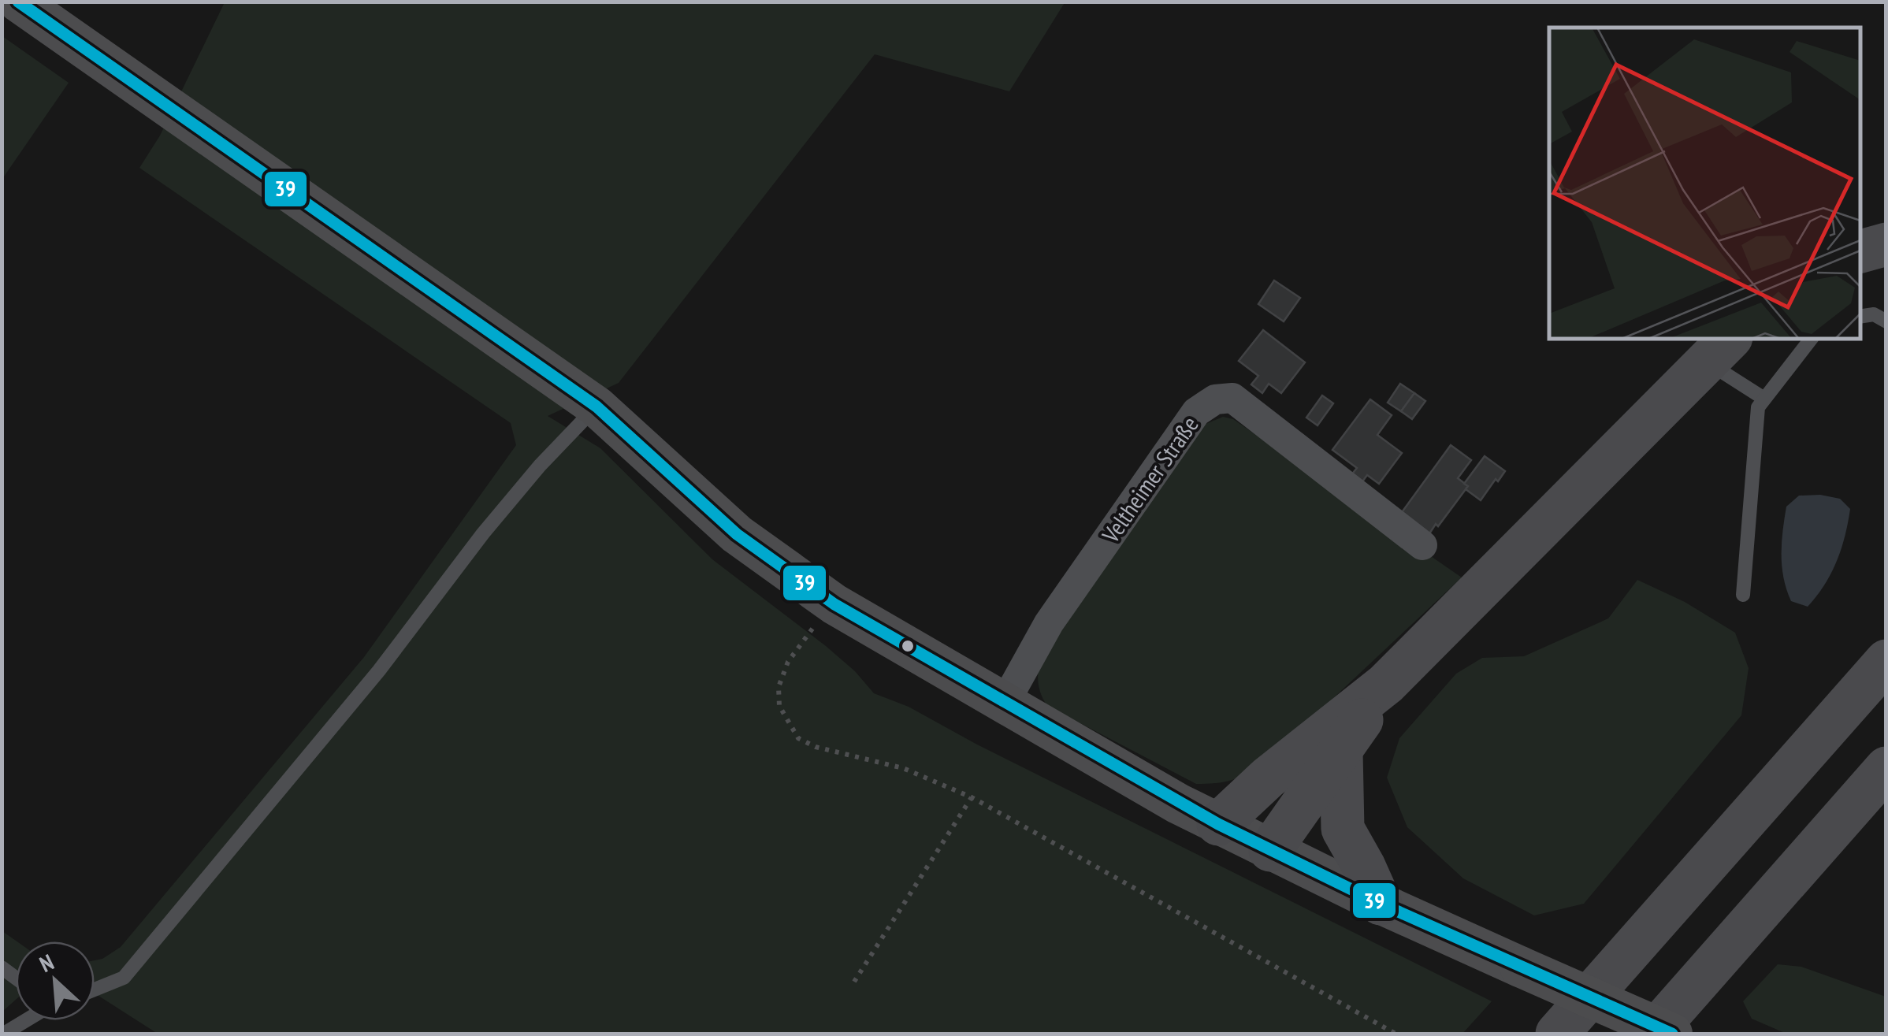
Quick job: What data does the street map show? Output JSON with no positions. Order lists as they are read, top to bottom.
{
  "streets": {
    "street": ["Veltheimer Straße"]
  },
  "lines": ["transit line 39"],
  "north": "top left"
}
